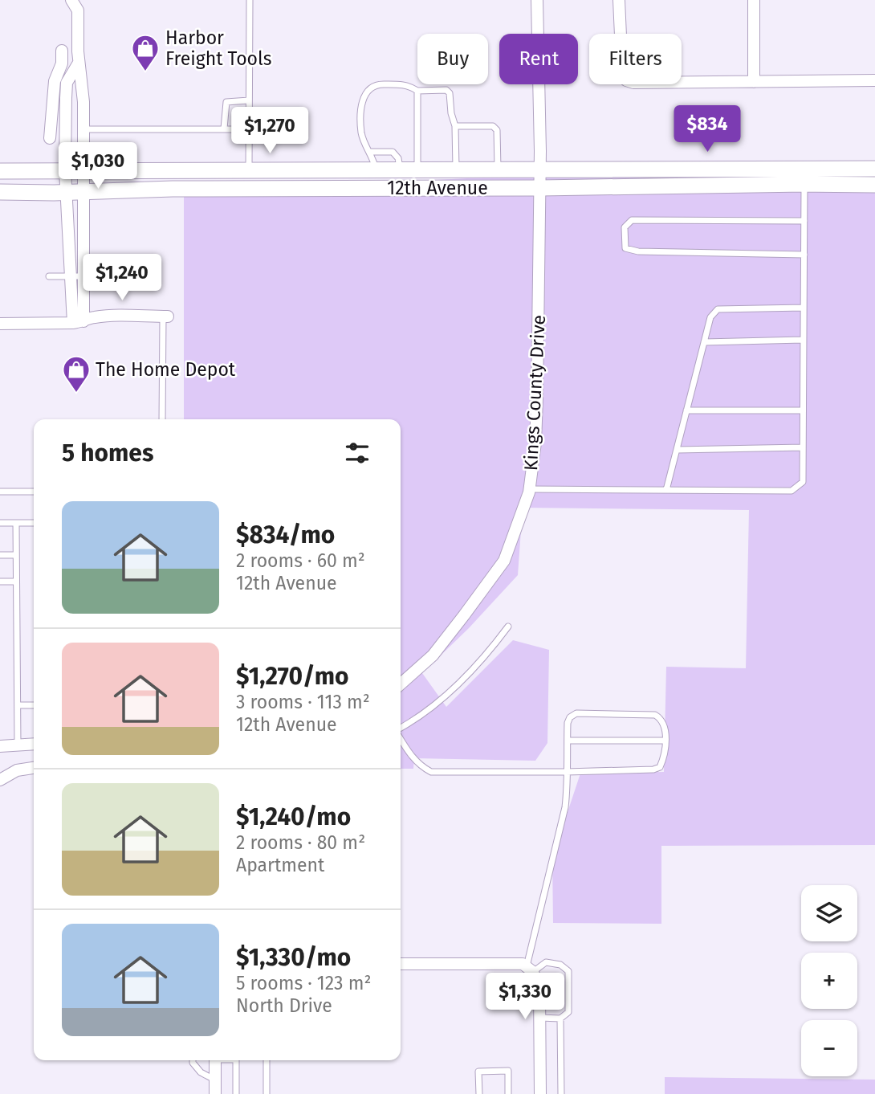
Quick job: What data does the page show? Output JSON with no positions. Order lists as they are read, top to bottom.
{
  "streets": {
    "main road": ["12th Avenue"],
    "street": ["Kings County Drive"]
  },
  "crossings": [
    ["12th Avenue", "Kings County Drive"]
  ],
  "places": {
    "shop": ["Harbor Freight Tools", "The Home Depot"]
  },
  "page": {
    "chip": ["Buy", "Rent", "Filters"],
    "price": [
      "$834",
      "$1,270",
      "$1,030",
      "$1,240",
      "$1,330"
    ],
    "heading": "5 homes",
    "list": [
      {
        "name": "$834/mo",
        "note": "2 rooms · 60 m² · 12th Avenue"
      },
      {
        "name": "$1,270/mo",
        "note": "3 rooms · 113 m² · 12th Avenue"
      },
      {
        "name": "$1,240/mo",
        "note": "2 rooms · 80 m² · Apartment"
      },
      {
        "name": "$1,330/mo",
        "note": "5 rooms · 123 m² · North Drive"
      }
    ],
    "map_buttons": ["+", "−"]
  }
}
